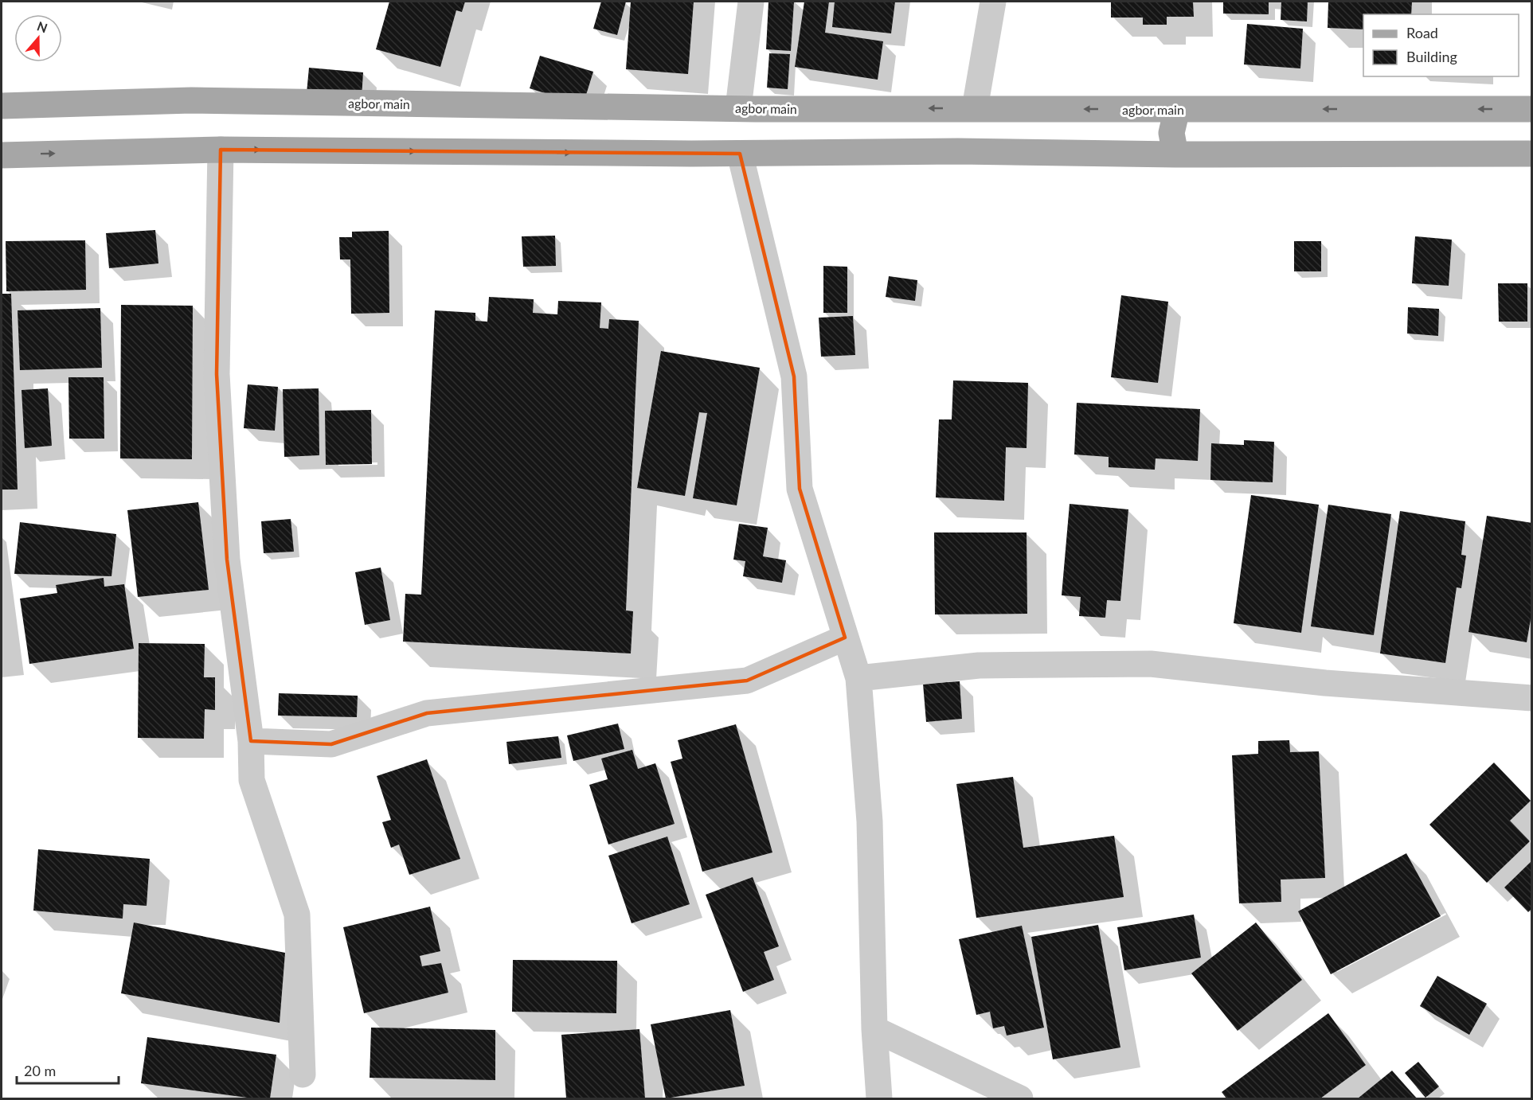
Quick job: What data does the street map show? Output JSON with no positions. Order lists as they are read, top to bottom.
{
  "streets": {
    "main road": ["agbor main"]
  },
  "legend": ["Road", "Building"],
  "scale_bar": "20 m",
  "north": "top"
}
